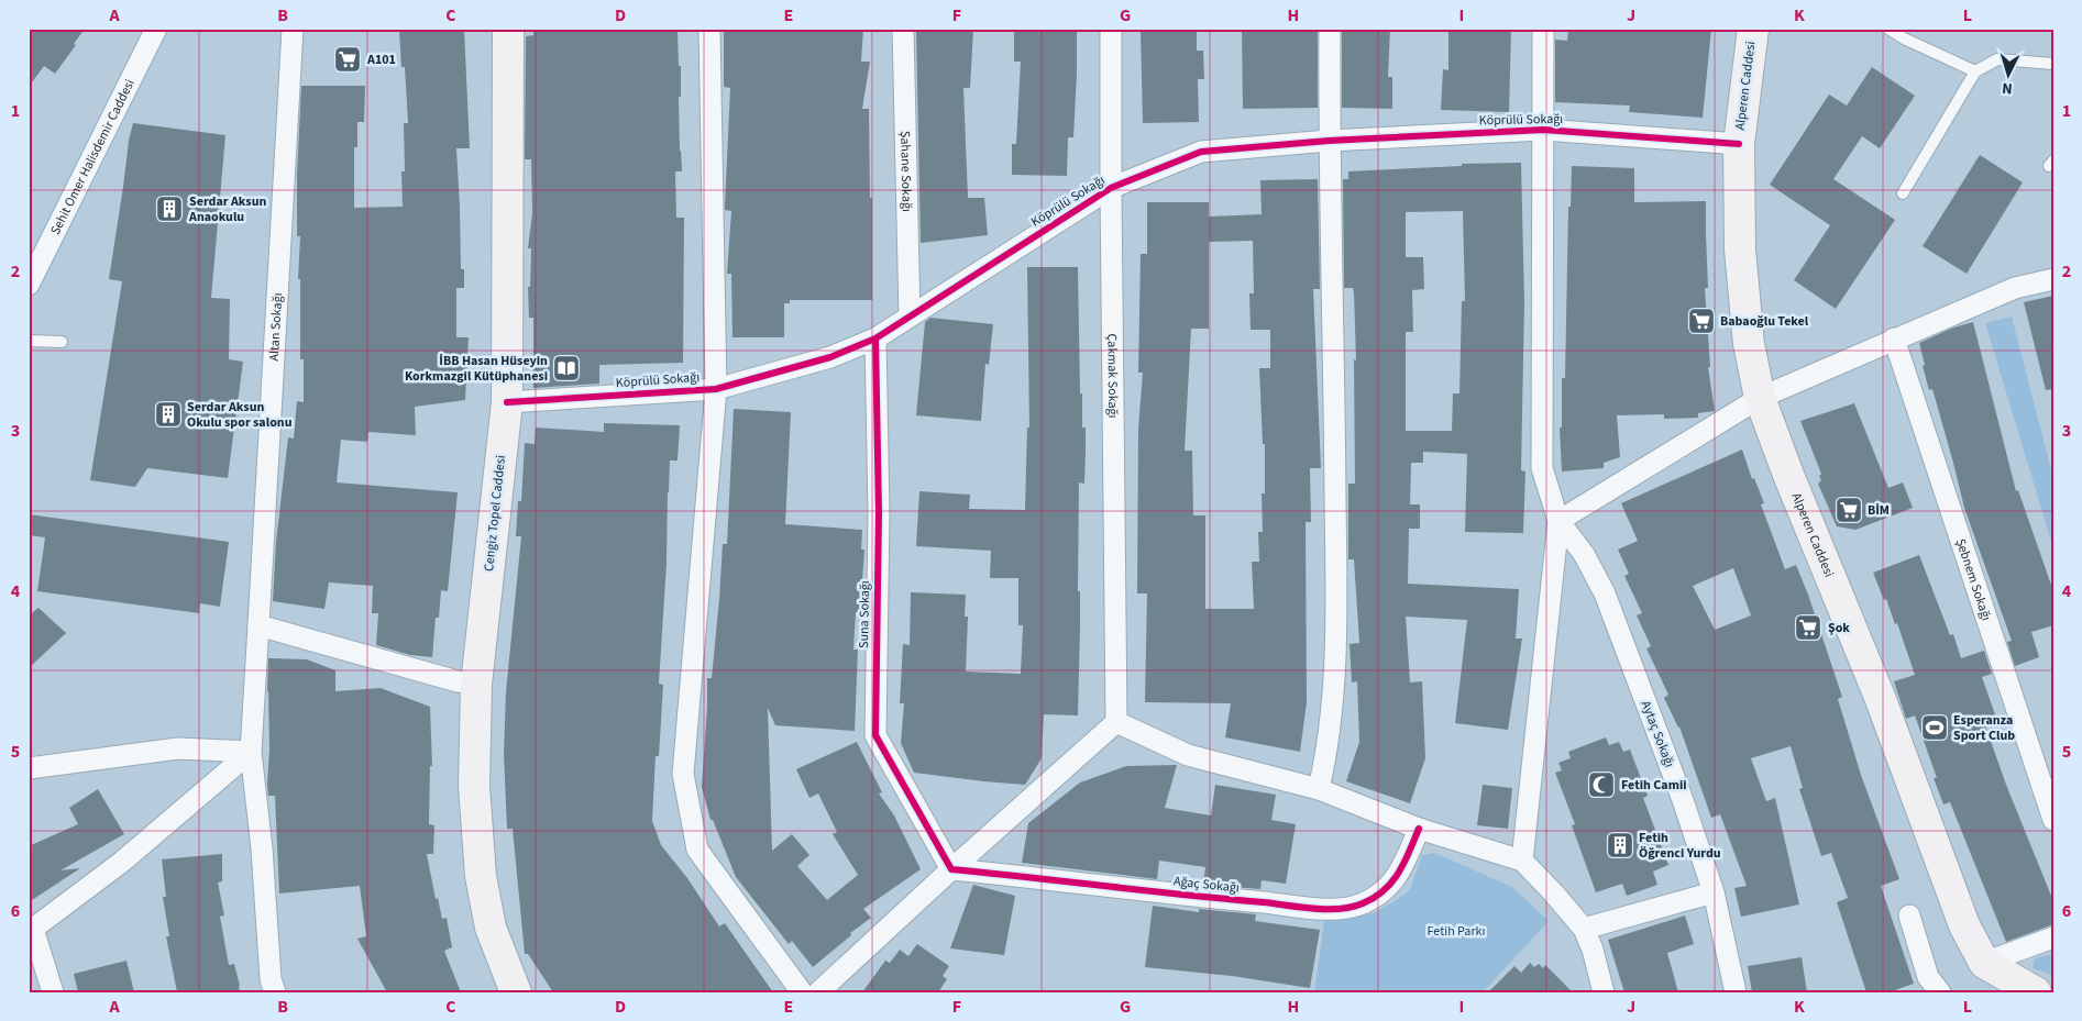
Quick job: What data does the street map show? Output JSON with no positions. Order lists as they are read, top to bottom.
{
  "streets": {
    "street": [
      "Alperen Caddesi",
      "Köprülü Sokağı",
      "Sehit Omer Halisdemir Caddesi",
      "Şahane Sokağı",
      "Altan Sokağı",
      "Çakmak Sokağı",
      "Cengiz Topel Caddesi",
      "Şebnem Sokağı",
      "Suna Sokağı",
      "Aytaç Sokağı",
      "Ağaç Sokağı"
    ]
  },
  "crossings": [
    ["Alperen Caddesi", "Köprülü Sokağı"],
    ["Köprülü Sokağı", "Şahane Sokağı"],
    ["Köprülü Sokağı", "Çakmak Sokağı"],
    ["Köprülü Sokağı", "Cengiz Topel Caddesi"],
    ["Köprülü Sokağı", "Suna Sokağı"],
    ["Suna Sokağı", "Ağaç Sokağı"]
  ],
  "parks": ["Fetih Parkı"],
  "places": {
    "supermarket": [
      "A101",
      "Babaoğlu Tekel",
      "BİM",
      "Şok"
    ],
    "building": ["Serdar Aksun Anaokulu", "Serdar Aksun Okulu spor salonu", "Fetih Öğrenci Yurdu"],
    "library": ["İBB Hasan Hüseyin Korkmazgil Kütüphanesi"],
    "sports": ["Esperanza Sport Club"],
    "mosque": ["Fetih Camii"]
  },
  "north": "bottom",
  "grid": {
    "columns": [
      "A",
      "B",
      "C",
      "D",
      "E",
      "F",
      "G",
      "H",
      "I",
      "J",
      "K",
      "L"
    ],
    "rows": [
      "1",
      "2",
      "3",
      "4",
      "5",
      "6"
    ]
  }
}
